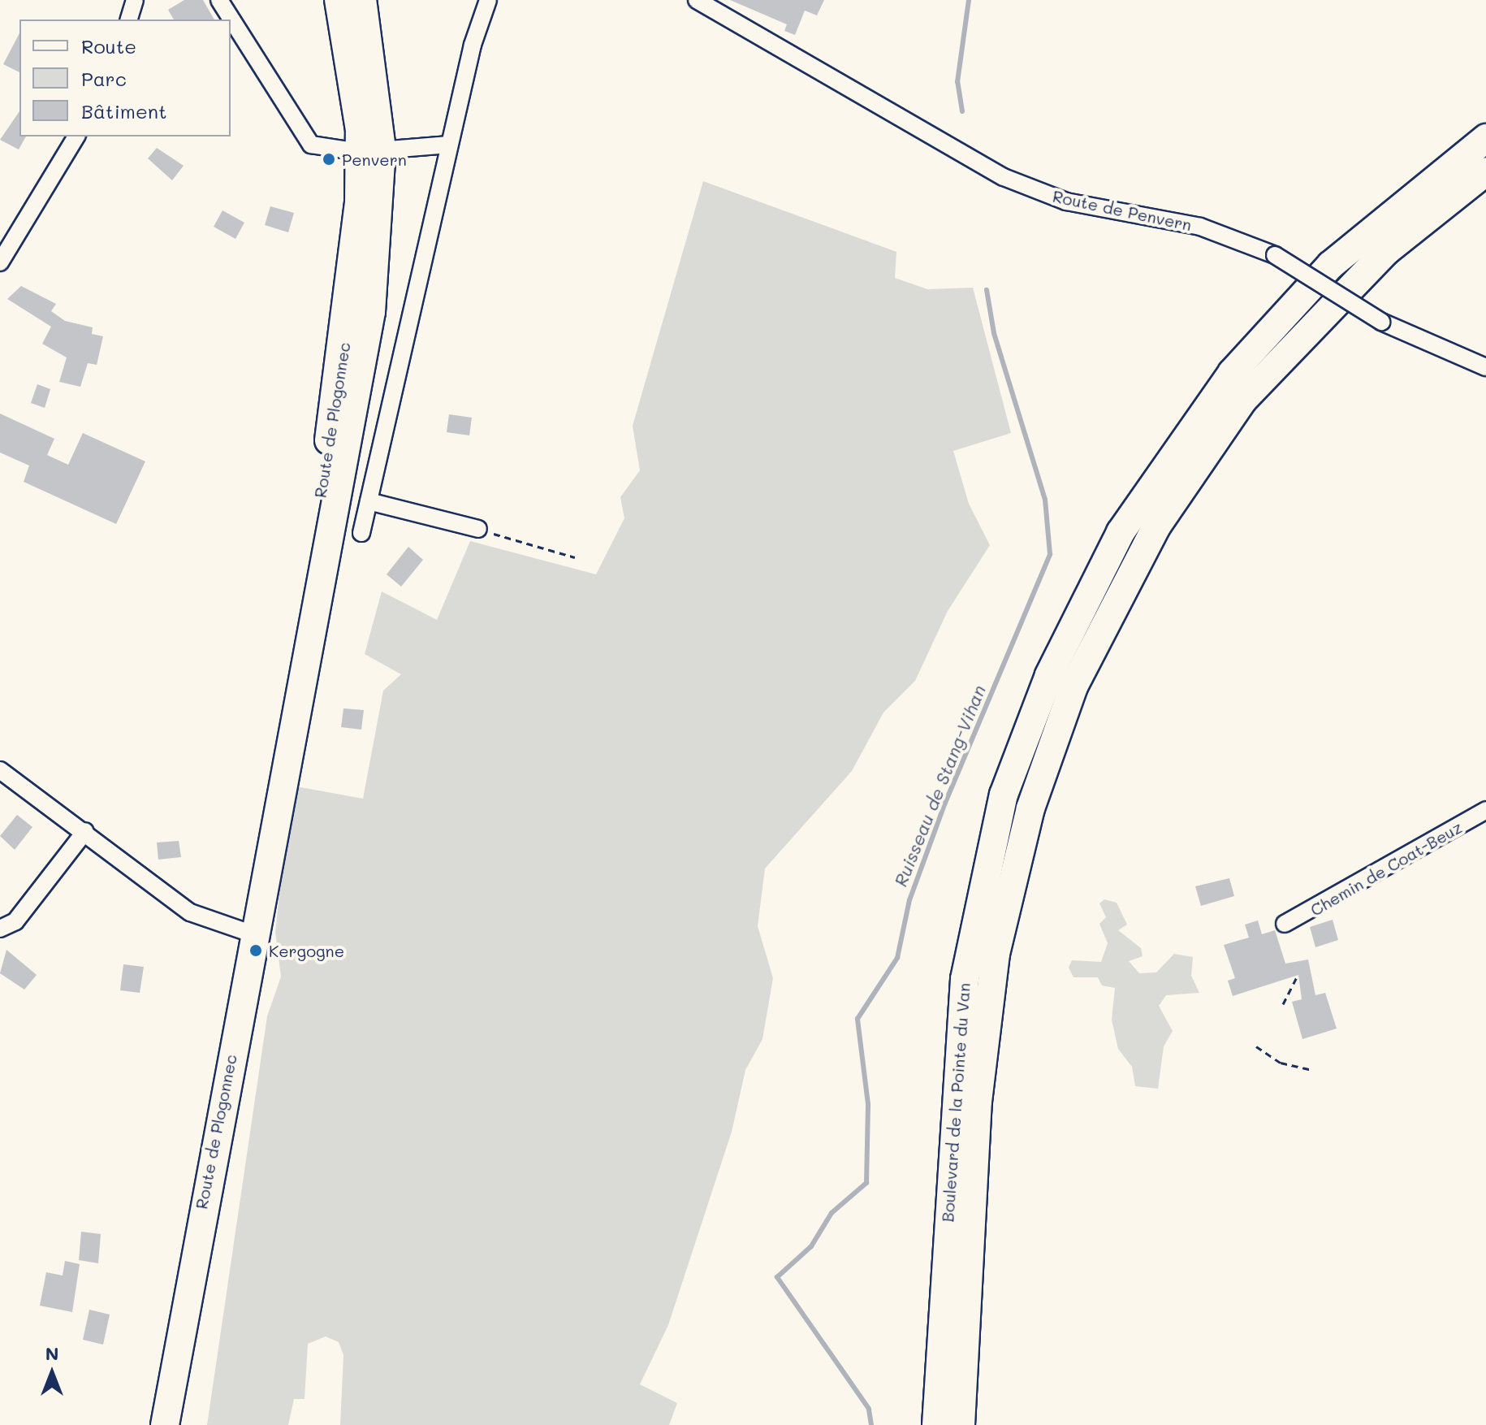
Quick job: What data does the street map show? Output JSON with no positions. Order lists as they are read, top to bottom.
{
  "streets": {
    "main road": ["Route de Plogonnec", "Boulevard de la Pointe du Van"],
    "street": ["Route de Penvern", "Chemin de Coat-Beuz"]
  },
  "water": ["Ruisseau de Stang-Vihan"],
  "places": ["Penvern", "Kergogne"],
  "legend": ["Route", "Parc", "Bâtiment"],
  "north": "top"
}
